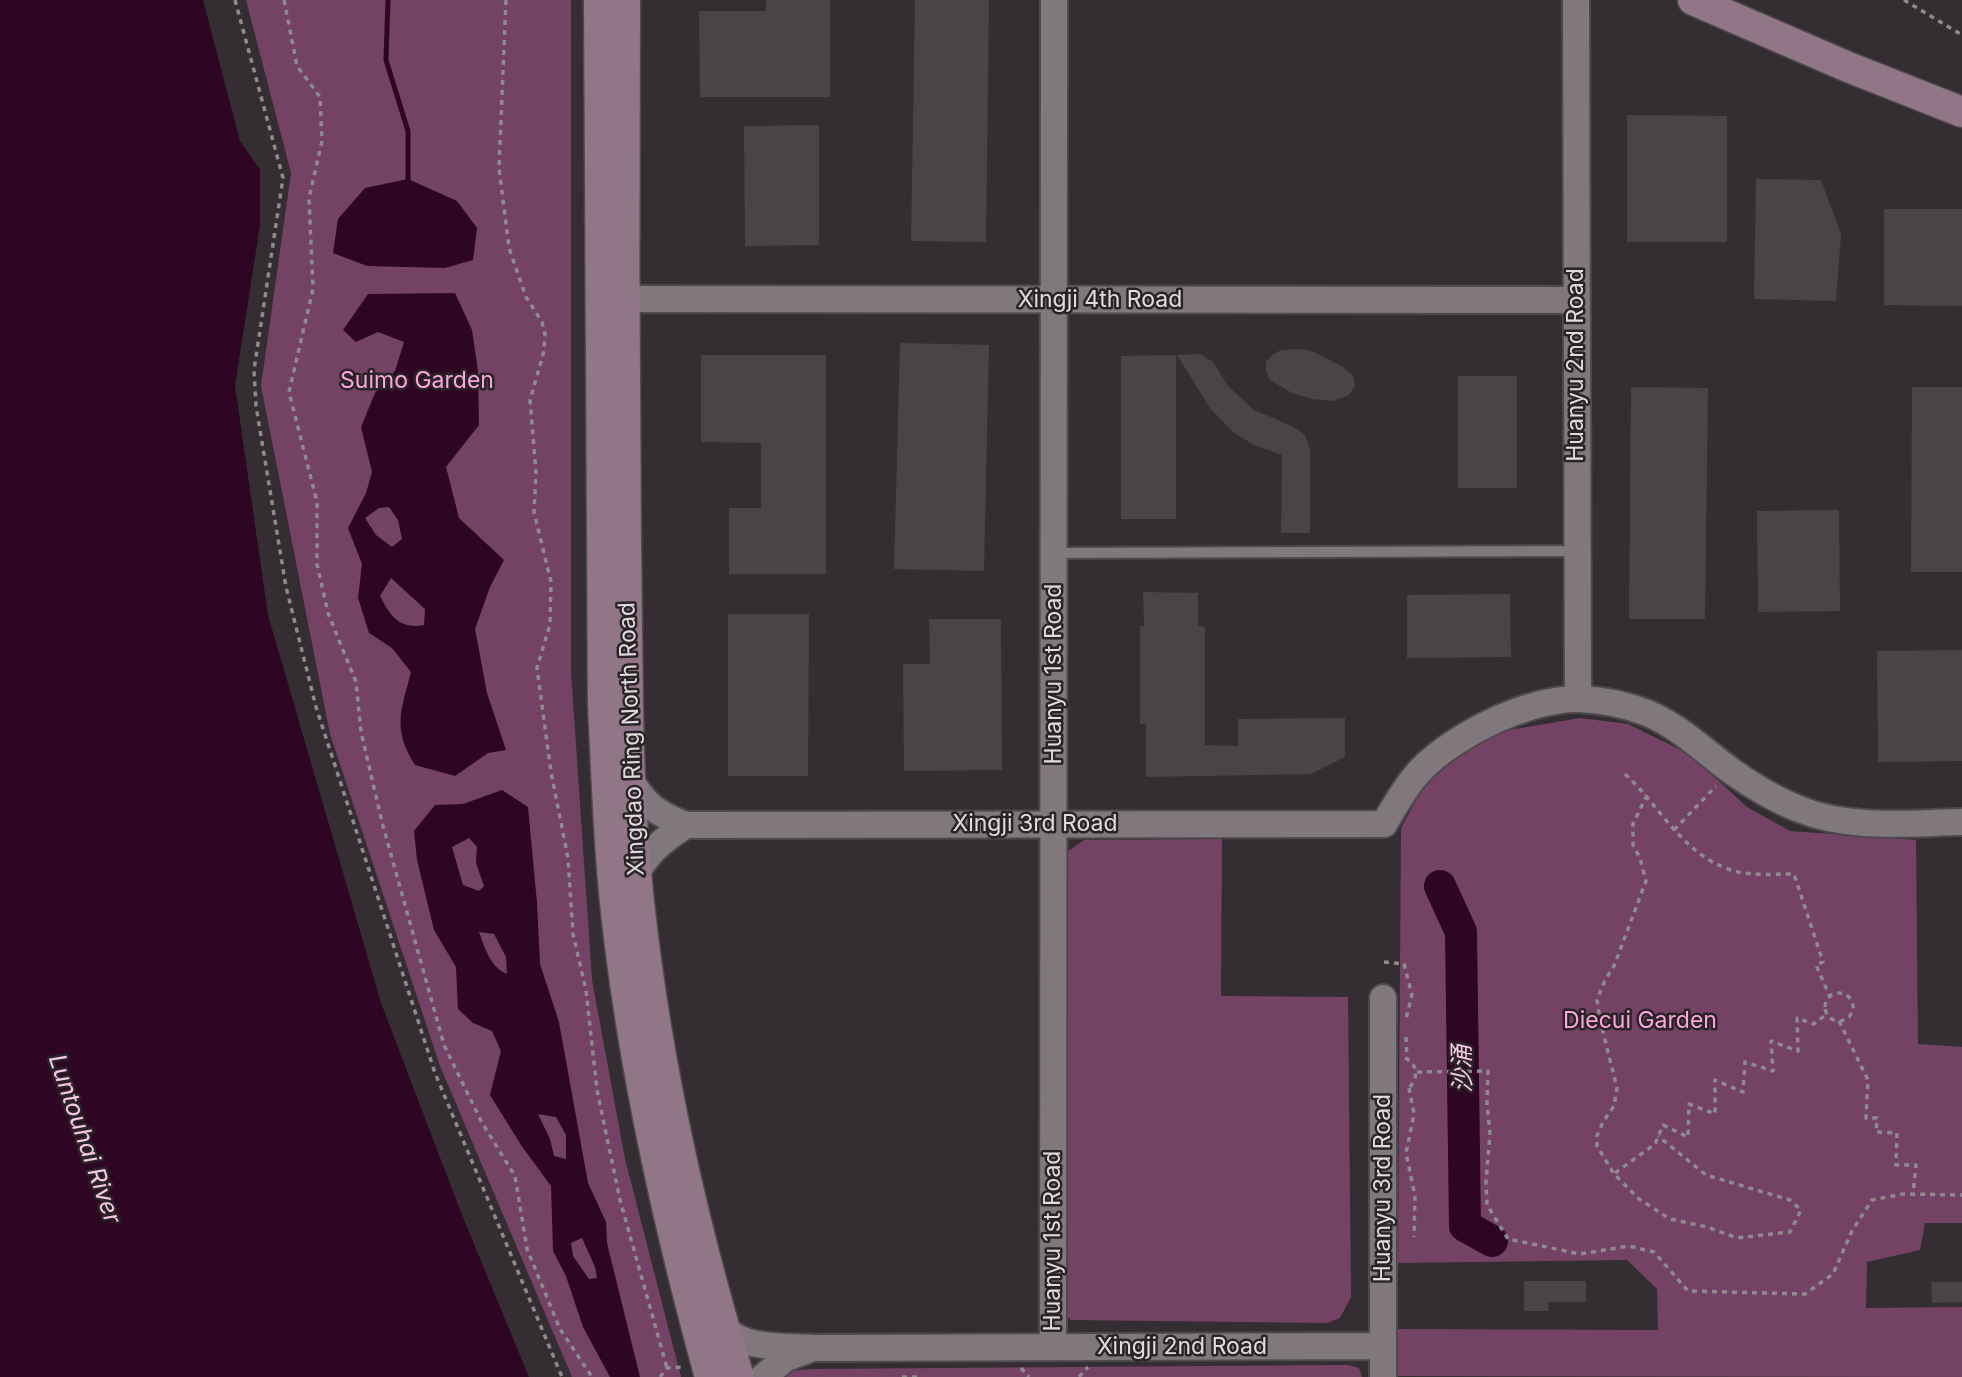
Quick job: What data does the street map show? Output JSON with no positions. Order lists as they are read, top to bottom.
{
  "streets": {
    "main road": ["Xingdao Ring North Road"],
    "street": [
      "Xingji 4th Road",
      "Huanyu 2nd Road",
      "Huanyu 1st Road",
      "Xingji 3rd Road",
      "Huanyu 3rd Road",
      "Xingji 2nd Road"
    ]
  },
  "crossings": [
    ["Xingji 4th Road", "Huanyu 2nd Road"],
    ["Xingji 4th Road", "Huanyu 1st Road"],
    ["Xingji 4th Road", "Xingdao Ring North Road"],
    ["Huanyu 2nd Road", "Xingji 3rd Road"],
    ["Huanyu 1st Road", "Xingji 3rd Road"],
    ["Huanyu 1st Road", "Xingji 2nd Road"],
    ["Xingdao Ring North Road", "Xingji 3rd Road"],
    ["Xingdao Ring North Road", "Xingji 2nd Road"],
    ["Huanyu 3rd Road", "Xingji 2nd Road"]
  ],
  "water": ["沙涌", "Luntouhai River"],
  "parks": ["Suimo Garden", "Diecui Garden"]
}
